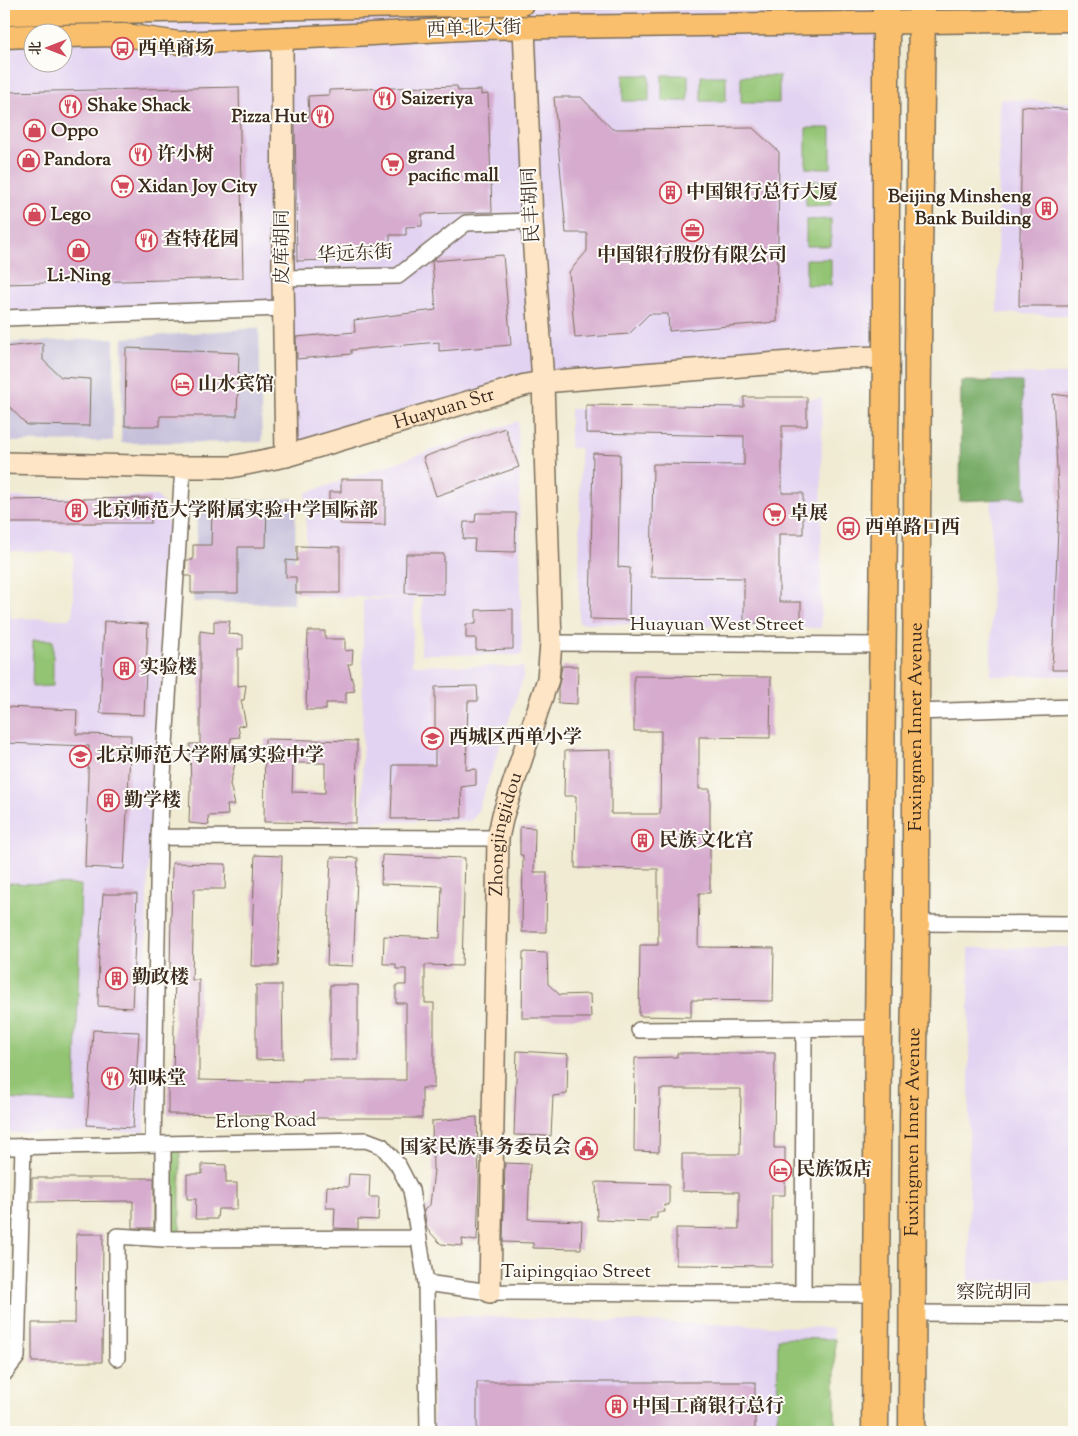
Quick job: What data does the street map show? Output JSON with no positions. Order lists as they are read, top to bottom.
{
  "streets": {
    "highway": ["Fuxingmen Inner Avenue"],
    "main road": ["西单北大街"],
    "street": [
      "民丰胡同",
      "皮库胡同",
      "华远东街",
      "Huayuan Str",
      "Huayuan West Street",
      "Zhongjingjidou",
      "Erlong Road",
      "Taipingqiao Street",
      "察院胡同"
    ]
  },
  "crossings": [
    ["西单北大街", "民丰胡同"],
    ["西单北大街", "皮库胡同"],
    ["西单北大街", "Fuxingmen Inner Avenue"],
    ["民丰胡同", "华远东街"],
    ["民丰胡同", "Huayuan Str"],
    ["民丰胡同", "Zhongjingjidou"],
    ["皮库胡同", "华远东街"],
    ["皮库胡同", "Huayuan Str"],
    ["Huayuan Str", "Fuxingmen Inner Avenue"],
    ["Huayuan Str", "Zhongjingjidou"],
    ["Huayuan West Street", "Fuxingmen Inner Avenue"],
    ["Huayuan West Street", "Zhongjingjidou"],
    ["Fuxingmen Inner Avenue", "Taipingqiao Street"],
    ["Fuxingmen Inner Avenue", "察院胡同"],
    ["Zhongjingjidou", "Taipingqiao Street"],
    ["Erlong Road", "Taipingqiao Street"]
  ],
  "places": {
    "bus stop": ["西单商场", "西单路口西"],
    "restaurant": [
      "Saizeriya",
      "Shake Shack",
      "Pizza Hut",
      "许小树",
      "查特花园",
      "知味堂"
    ],
    "shop": [
      "Oppo",
      "Pandora",
      "Lego",
      "Li-Ning"
    ],
    "supermarket": ["grand pacific mall", "Xidan Joy City", "卓展"],
    "building": [
      "中国银行总行大厦",
      "Beijing Minsheng Bank Building",
      "北京师范大学附属实验中学国际部",
      "实验楼",
      "勤学楼",
      "民族文化宫",
      "勤政楼",
      "中国工商银行总行"
    ],
    "office": ["中国银行股份有限公司"],
    "hotel": ["山水宾馆", "民族饭店"],
    "school or university": ["西城区西单小学", "北京师范大学附属实验中学"],
    "public building": ["国家民族事务委员会"]
  },
  "north": "left"
}
